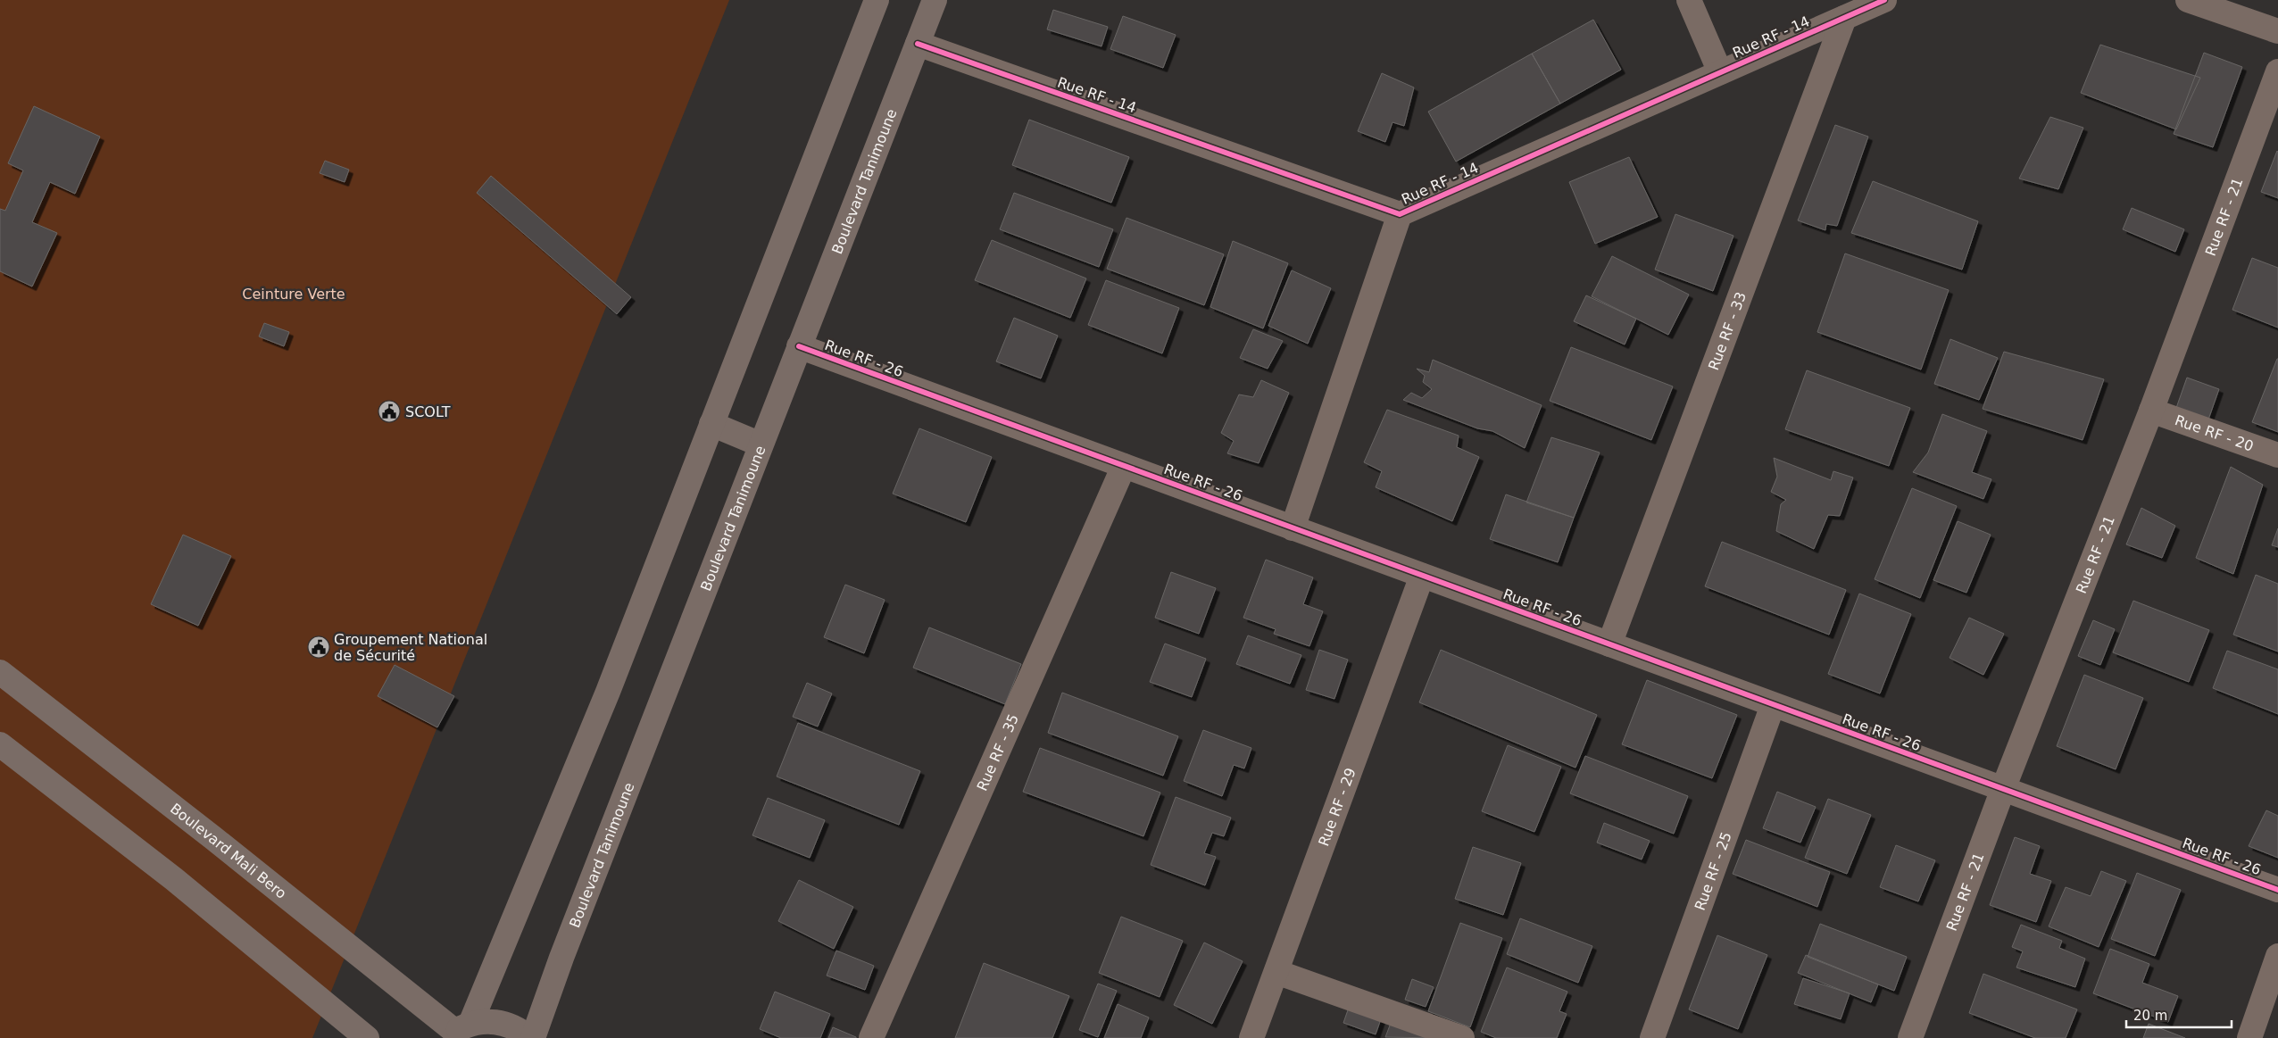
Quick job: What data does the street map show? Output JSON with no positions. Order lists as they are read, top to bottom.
{
  "streets": {
    "main road": ["Boulevard Tanimoune", "Boulevard Mali Bero"],
    "street": [
      "Rue RF - 14",
      "Rue RF - 21",
      "Rue RF - 33",
      "Rue RF - 26",
      "Rue RF - 20",
      "Rue RF - 35",
      "Rue RF - 29",
      "Rue RF - 25"
    ]
  },
  "crossings": [
    ["Rue RF - 14", "Boulevard Tanimoune"],
    ["Rue RF - 14", "Rue RF - 33"],
    ["Boulevard Tanimoune", "Rue RF - 26"],
    ["Rue RF - 21", "Rue RF - 26"],
    ["Rue RF - 21", "Rue RF - 20"],
    ["Rue RF - 33", "Rue RF - 26"],
    ["Rue RF - 26", "Rue RF - 35"],
    ["Rue RF - 26", "Rue RF - 29"],
    ["Rue RF - 26", "Rue RF - 25"]
  ],
  "parks": ["Ceinture Verte"],
  "places": {
    "public building": ["SCOLT", "Groupement National de Sécurité"]
  },
  "scale_bar": "20 m"
}
